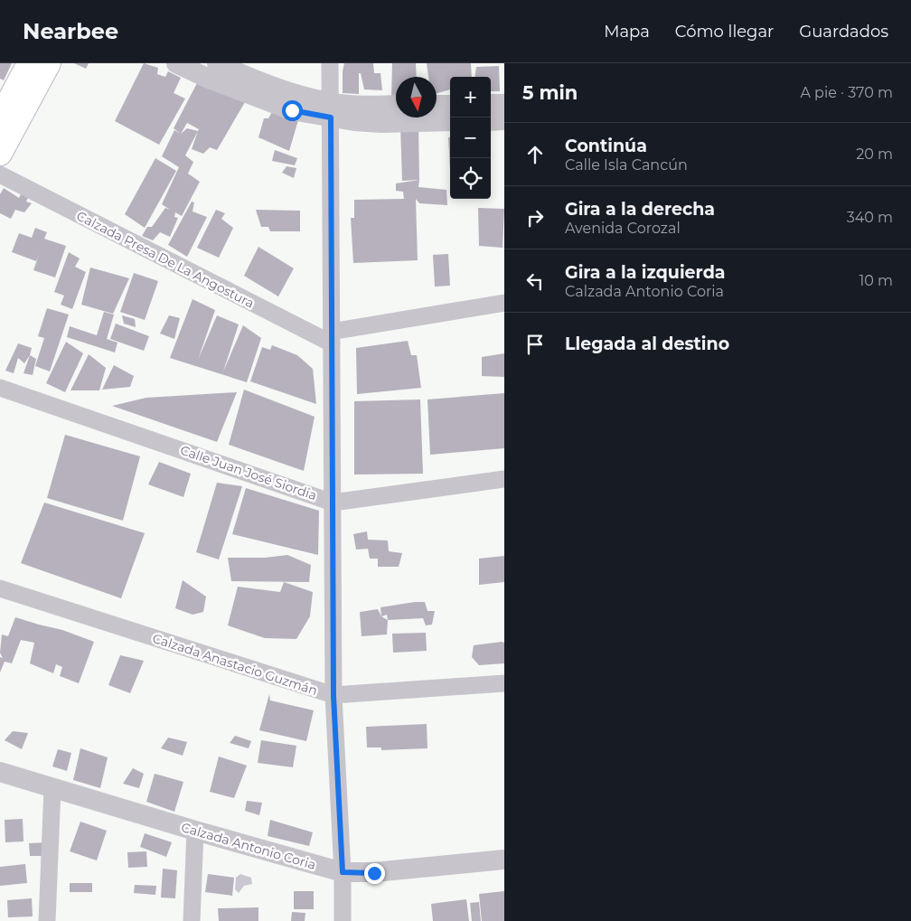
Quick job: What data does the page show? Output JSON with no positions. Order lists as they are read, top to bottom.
{
  "streets": {
    "street": [
      "Calzada Presa De La Angostura",
      "Calle Juan José Siordia",
      "Calzada Anastacio Guzmán",
      "Calzada Antonio Coria"
    ]
  },
  "north": "bottom",
  "page": {
    "header": "Nearbee",
    "nav": ["Mapa", "Cómo llegar", "Guardados"],
    "heading": ["5 min", "A pie · 370 m"],
    "map_buttons": ["+", "−"],
    "list": [
      ["Continúa", "Calle Isla Cancún", "20 m"],
      ["Gira a la derecha", "Avenida Corozal", "340 m"],
      ["Gira a la izquierda", "Calzada Antonio Coria", "10 m"],
      "Llegada al destino"
    ]
  }
}
